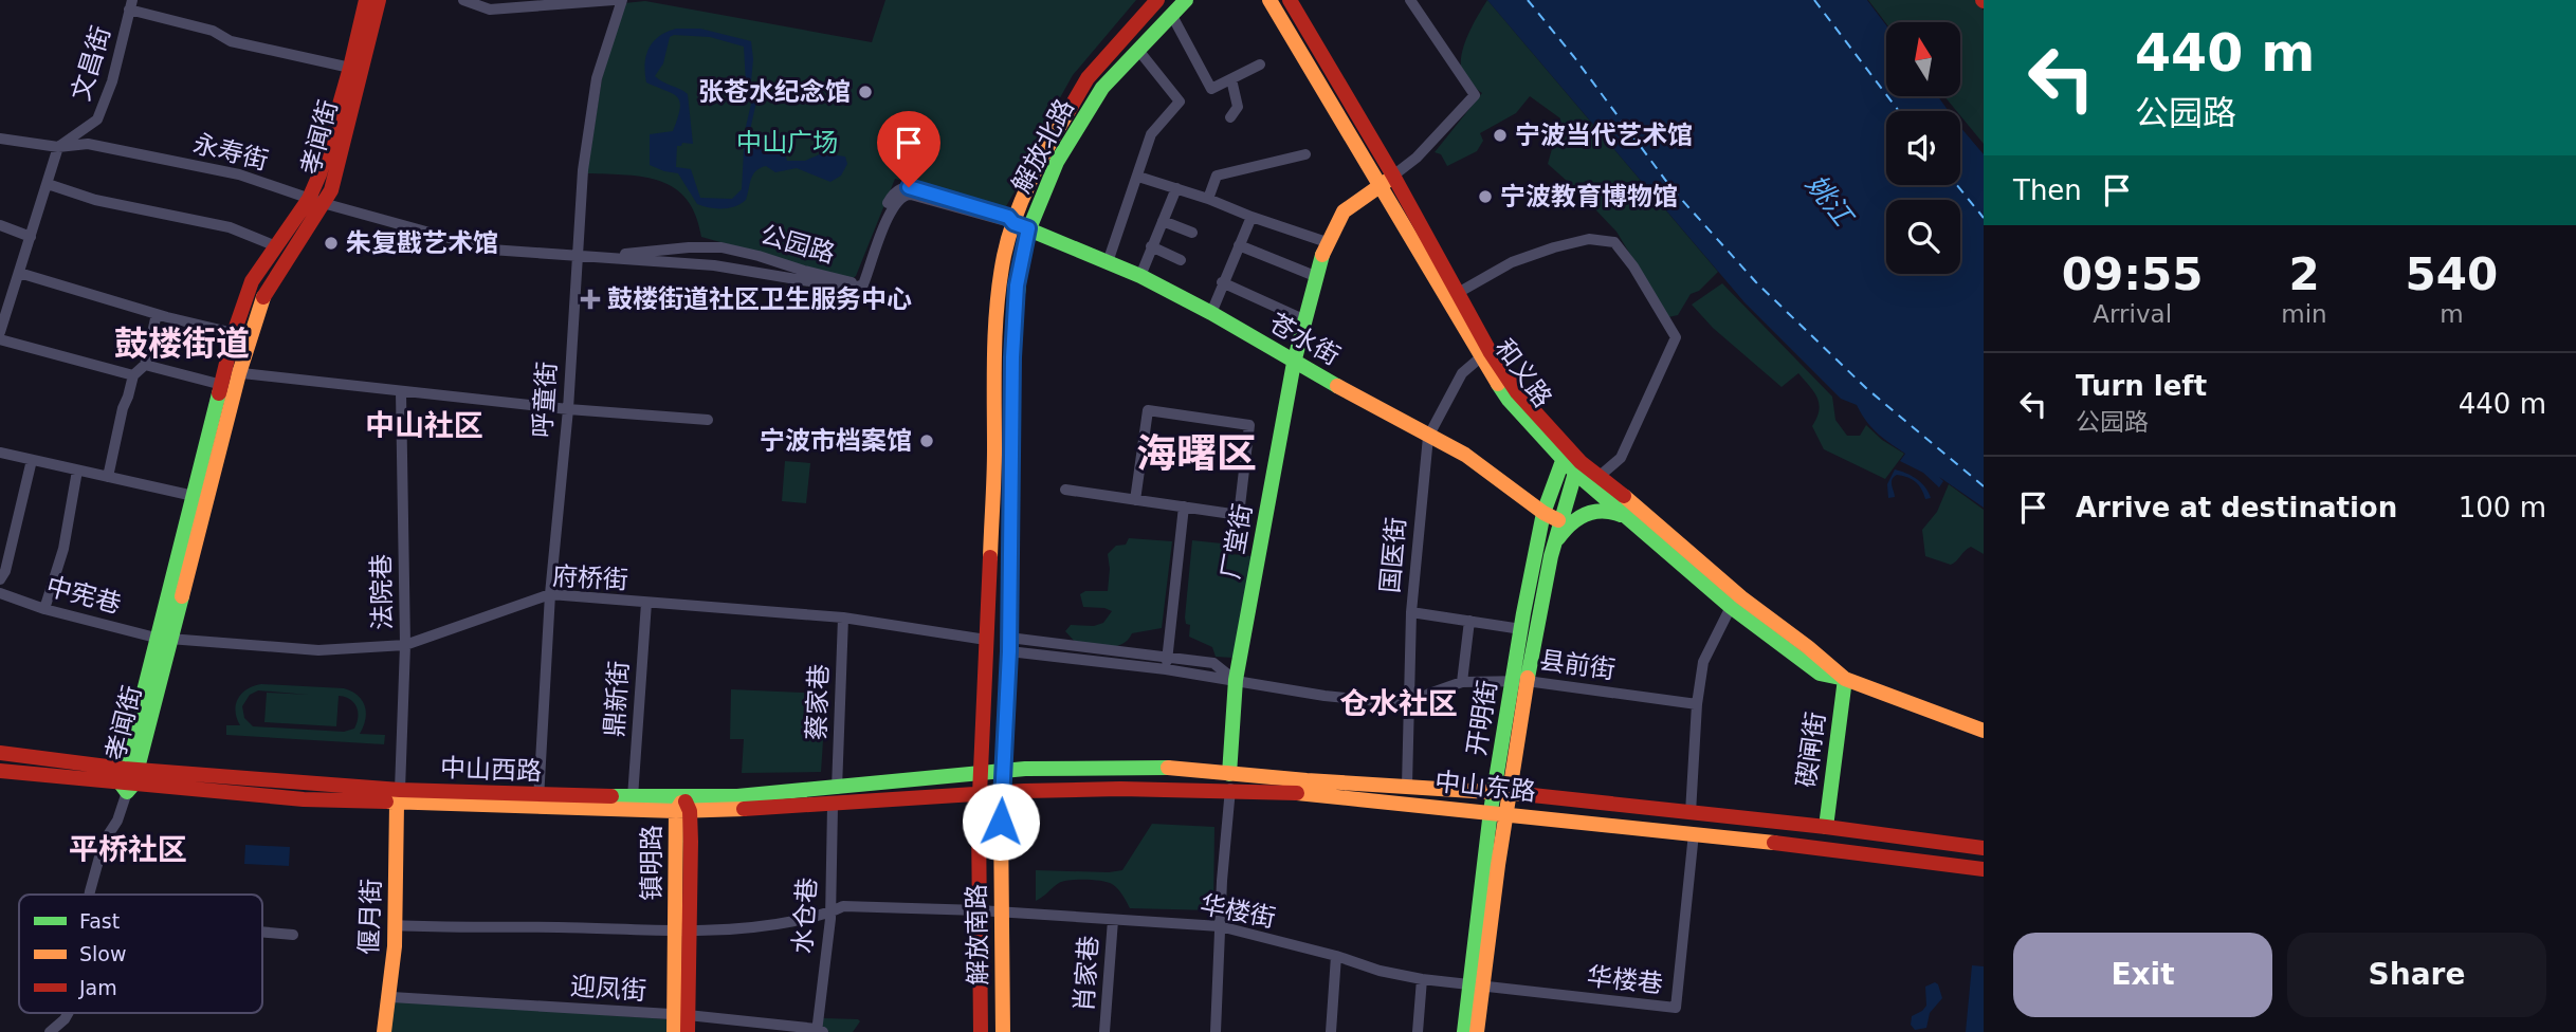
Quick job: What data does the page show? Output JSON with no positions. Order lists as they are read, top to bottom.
{
  "streets": {
    "main road": [
      "孝闻街",
      "解放北路",
      "苍水街",
      "和义路",
      "厂堂街",
      "开明街",
      "碶闸街",
      "中山西路",
      "中山东路",
      "镇明路",
      "偃月街",
      "解放南路"
    ],
    "street": [
      "文昌街",
      "永寿街",
      "公园路",
      "呼童街",
      "国医街",
      "府桥街",
      "法院巷",
      "中宪巷",
      "县前街",
      "鼎新街",
      "蔡家巷",
      "华楼街",
      "水仓巷",
      "肖家巷",
      "华楼巷",
      "迎凤街"
    ]
  },
  "crossings": [
    ["文昌街", "永寿街"],
    ["孝闻街", "永寿街"],
    ["孝闻街", "府桥街"],
    ["孝闻街", "中宪巷"],
    ["孝闻街", "中山西路"],
    ["解放北路", "公园路"],
    ["解放北路", "苍水街"],
    ["解放北路", "府桥街"],
    ["解放北路", "中山西路"],
    ["解放北路", "中山东路"],
    ["解放北路", "解放南路"],
    ["永寿街", "公园路"],
    ["永寿街", "呼童街"],
    ["公园路", "苍水街"],
    ["公园路", "呼童街"],
    ["苍水街", "厂堂街"],
    ["苍水街", "国医街"],
    ["苍水街", "开明街"],
    ["和义路", "厂堂街"],
    ["和义路", "国医街"],
    ["和义路", "开明街"],
    ["和义路", "碶闸街"],
    ["呼童街", "府桥街"],
    ["呼童街", "中山西路"],
    ["厂堂街", "中山东路"],
    ["国医街", "县前街"],
    ["国医街", "中山东路"],
    ["府桥街", "法院巷"],
    ["府桥街", "中宪巷"],
    ["府桥街", "鼎新街"],
    ["府桥街", "蔡家巷"],
    ["法院巷", "中山西路"],
    ["法院巷", "偃月街"],
    ["县前街", "开明街"],
    ["鼎新街", "中山西路"],
    ["蔡家巷", "中山西路"],
    ["开明街", "中山东路"],
    ["开明街", "华楼街"],
    ["开明街", "华楼巷"],
    ["碶闸街", "中山东路"],
    ["中山西路", "中山东路"],
    ["中山西路", "镇明路"],
    ["中山西路", "水仓巷"],
    ["中山西路", "偃月街"],
    ["中山西路", "解放南路"],
    ["中山东路", "解放南路"],
    ["中山东路", "华楼巷"],
    ["镇明路", "华楼街"],
    ["镇明路", "迎凤街"],
    ["华楼街", "水仓巷"],
    ["华楼街", "偃月街"],
    ["华楼街", "解放南路"],
    ["华楼街", "肖家巷"],
    ["华楼街", "华楼巷"],
    ["水仓巷", "迎凤街"],
    ["偃月街", "迎凤街"]
  ],
  "districts": [
    "鼓楼街道",
    "中山社区",
    "海曙区",
    "仓水社区",
    "平桥社区"
  ],
  "water": ["姚江"],
  "parks": ["中山广场"],
  "places": {
    "other": [
      "张苍水纪念馆",
      "宁波当代艺术馆",
      "宁波教育博物馆",
      "朱复戡艺术馆",
      "宁波市档案馆"
    ],
    "health": ["鼓楼街道社区卫生服务中心"]
  },
  "legend": ["Fast", "Slow", "Jam"],
  "north": "top",
  "page": {
    "turn": ["440 m", "公园路"],
    "then": "Then",
    "eta": [
      "09:55",
      "Arrival",
      "2",
      "min",
      "540",
      "m"
    ],
    "list": [
      {
        "name": "Turn left",
        "note": "公园路",
        "value": "440 m"
      },
      {
        "name": "Arrive at destination",
        "value": "100 m"
      }
    ],
    "buttons": ["Exit", "Share"]
  }
}
